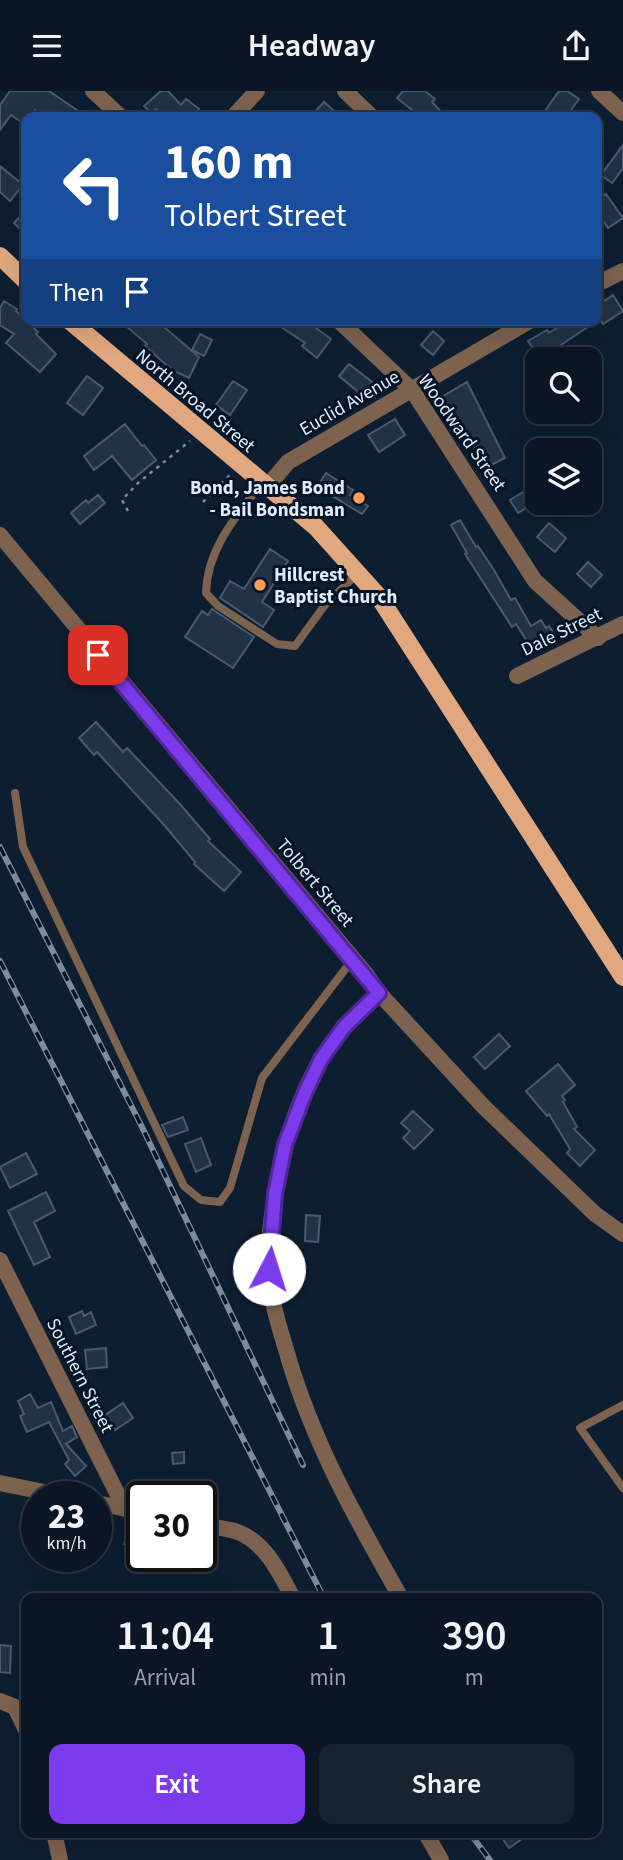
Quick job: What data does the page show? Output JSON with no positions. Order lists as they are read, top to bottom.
{
  "streets": {
    "main road": ["North Broad Street"],
    "street": [
      "Euclid Avenue",
      "Woodward Street",
      "Dale Street",
      "Tolbert Street",
      "Southern Street"
    ]
  },
  "crossings": [
    ["North Broad Street", "Euclid Avenue"],
    ["Euclid Avenue", "Woodward Street"],
    ["Woodward Street", "Dale Street"]
  ],
  "places": ["Bond, James Bond - Bail Bondsman", "Hillcrest Baptist Church"],
  "page": {
    "header": "Headway",
    "turn": ["160 m", "Tolbert Street"],
    "then": "Then",
    "speed": "23 km/h",
    "limit": "30",
    "eta": [
      "11:04",
      "Arrival",
      "1",
      "min",
      "390",
      "m"
    ],
    "buttons": ["Exit", "Share"]
  }
}
